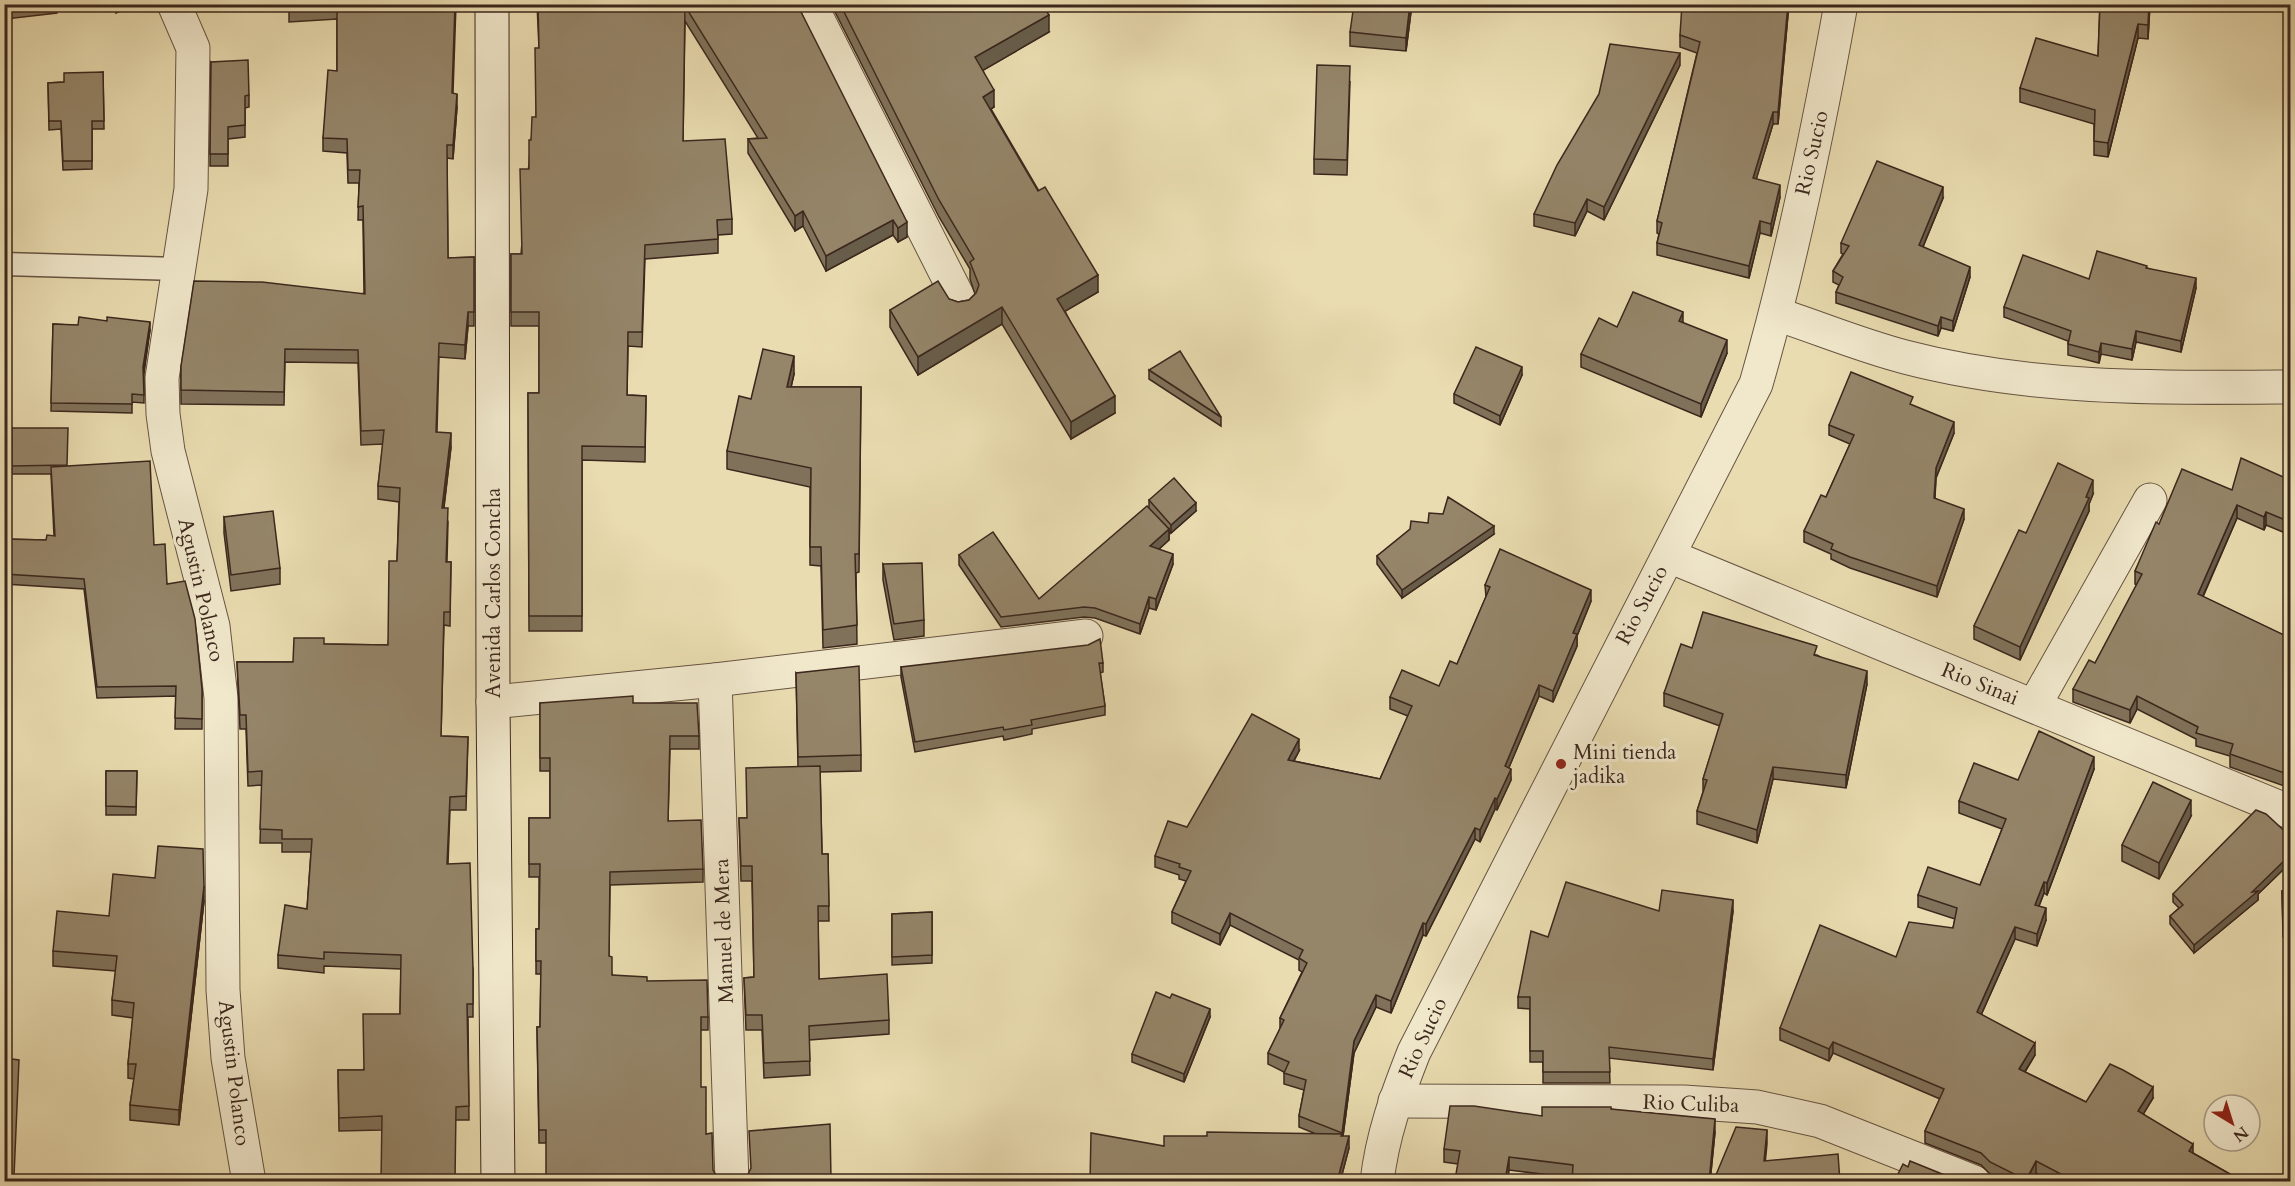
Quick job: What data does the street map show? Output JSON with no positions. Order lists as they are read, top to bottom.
{
  "streets": {
    "street": [
      "Rio Sucio",
      "Agustin Polanco",
      "Avenida Carlos Concha",
      "Rio Sinai",
      "Manuel de Mera",
      "Rio Culiba"
    ]
  },
  "crossings": [
    ["Rio Sucio", "Rio Sinai"],
    ["Rio Sucio", "Rio Culiba"]
  ],
  "places": ["Mini tienda jadika"],
  "north": "bottom right"
}
